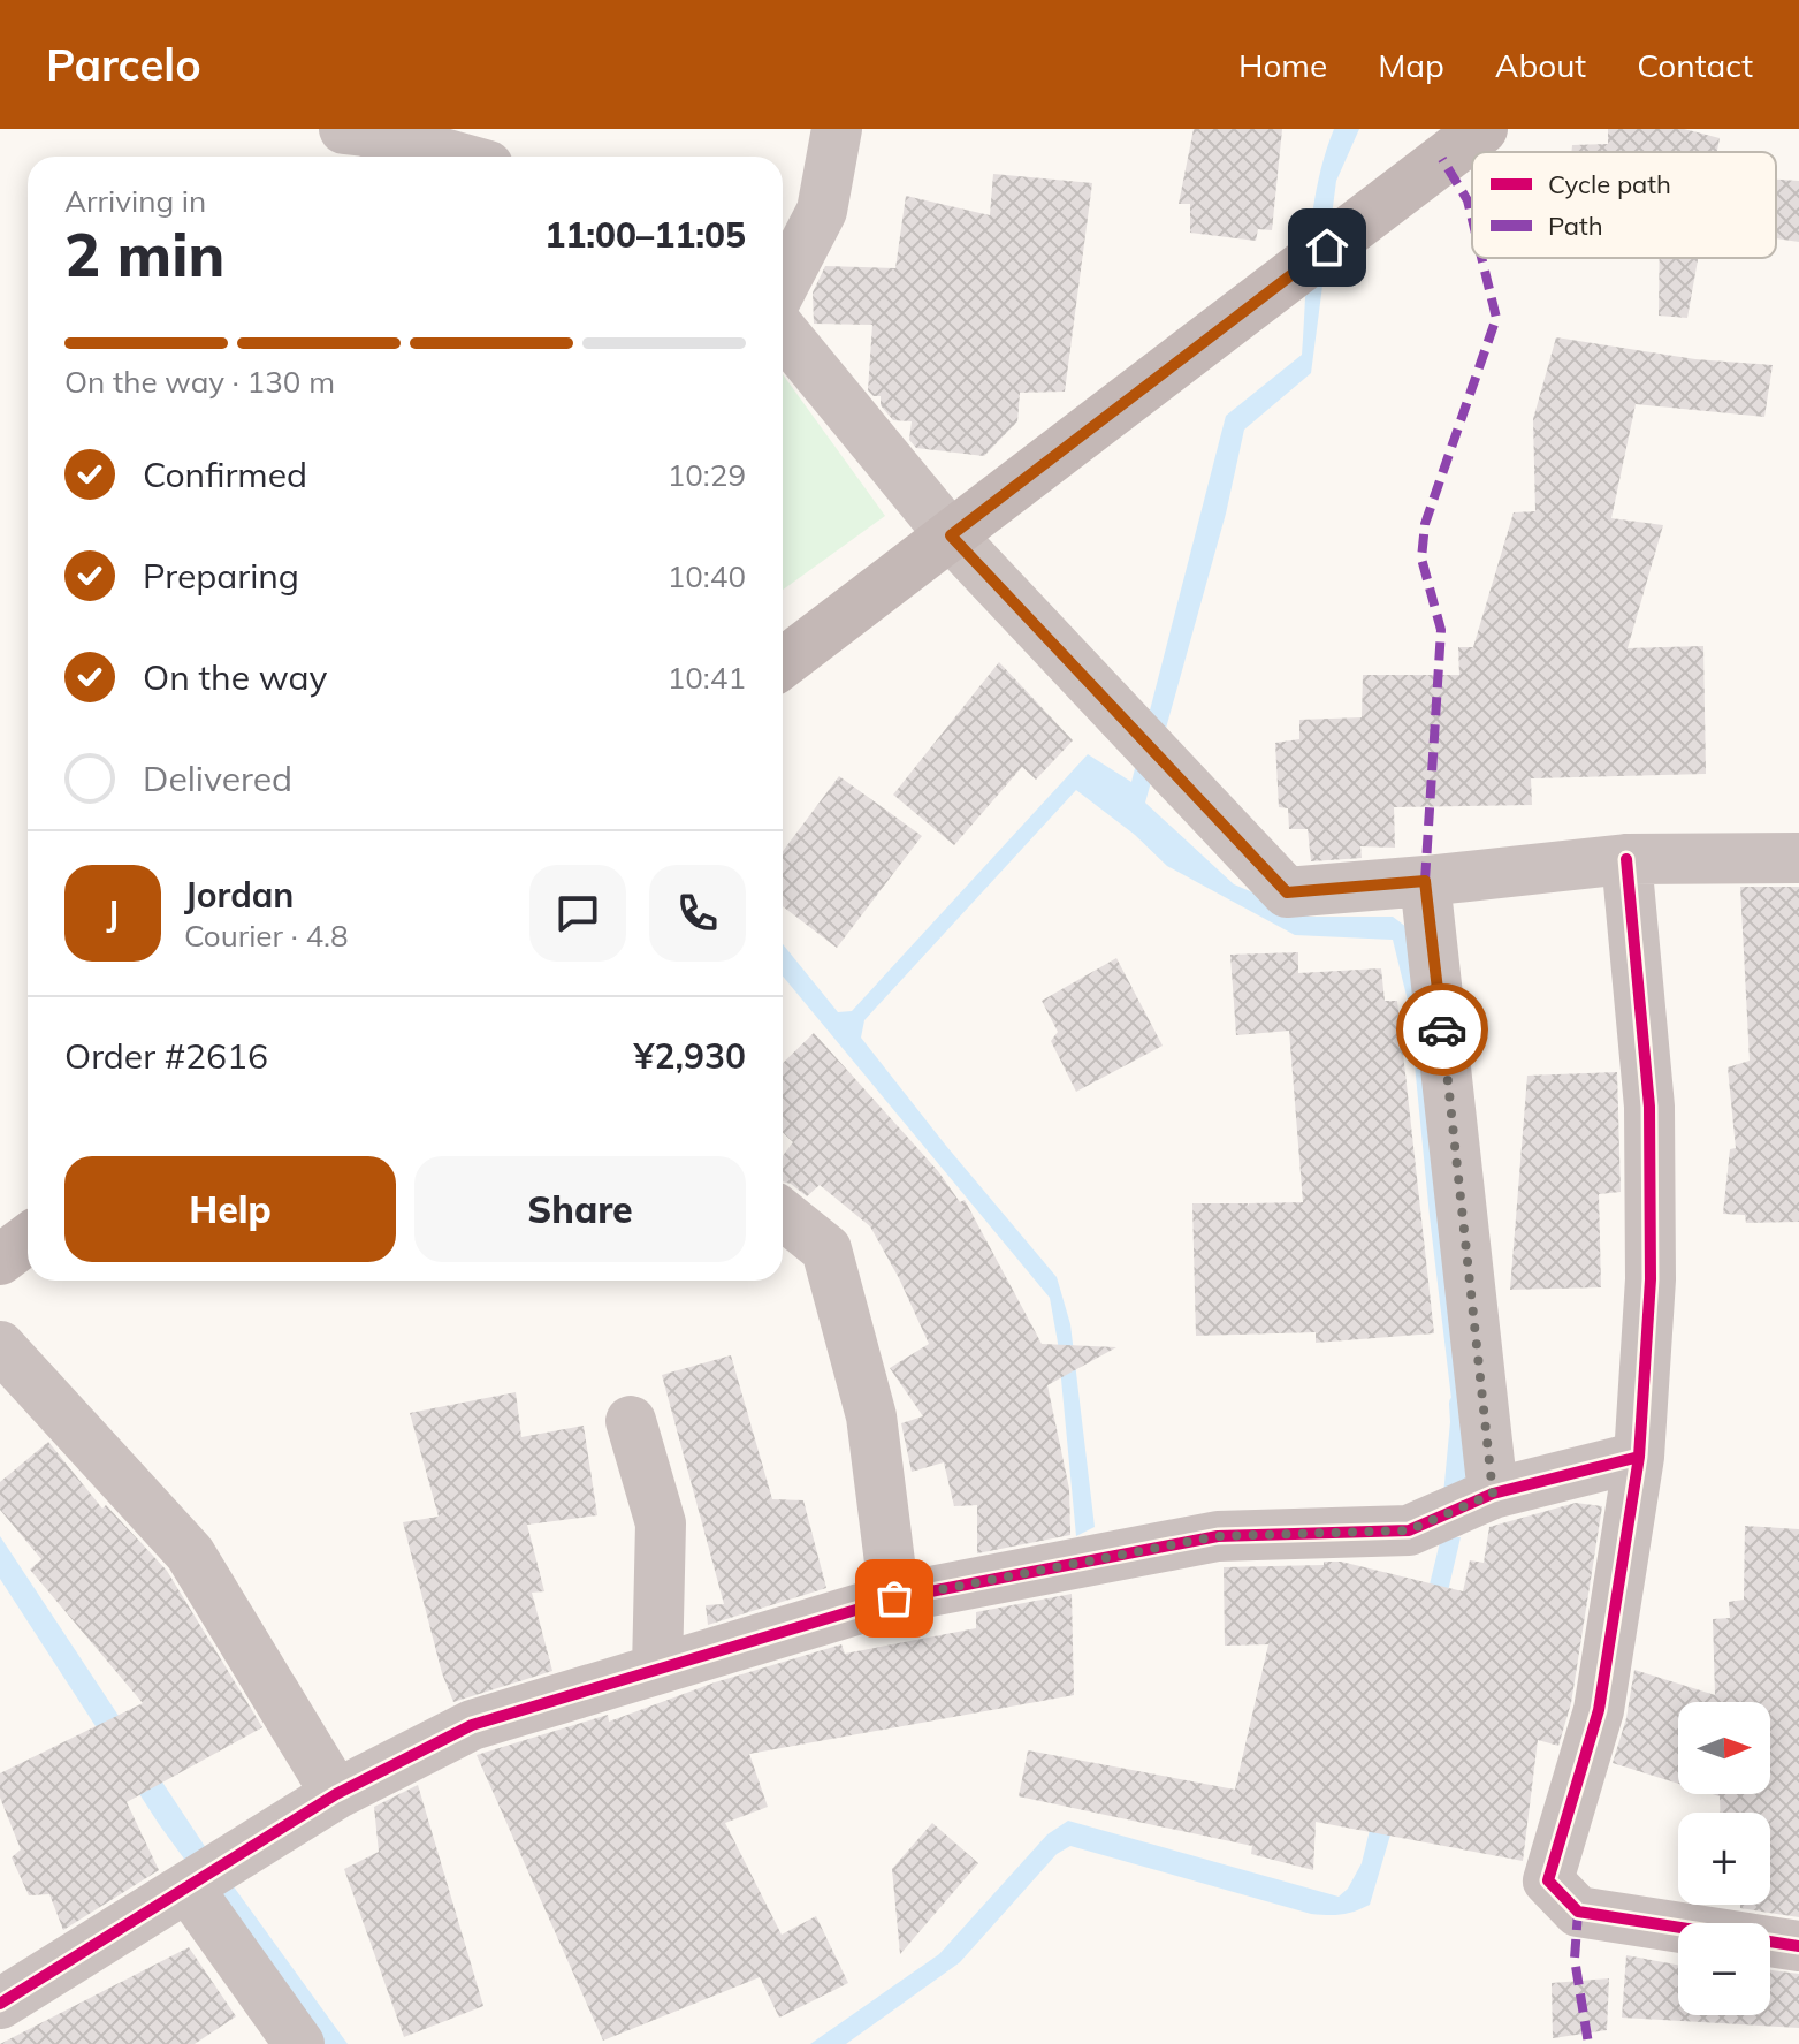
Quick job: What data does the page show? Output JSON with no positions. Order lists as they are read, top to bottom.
{
  "legend": ["Cycle path", "Path"],
  "north": "right",
  "page": {
    "header": "Parcelo",
    "nav": [
      "Home",
      "Map",
      "About",
      "Contact"
    ],
    "heading": ["2 min", "Arriving in", "11:00–11:05"],
    "panel": [
      "Jordan",
      "Courier · 4.8",
      "Order #2616",
      "¥2,930"
    ],
    "bar": "On the way · 130 m",
    "list": [
      ["Confirmed", "10:29"],
      ["Preparing", "10:40"],
      ["On the way", "10:41"],
      "Delivered"
    ],
    "round": "J",
    "buttons": ["Help", "Share"],
    "map_buttons": ["+", "−"]
  }
}
